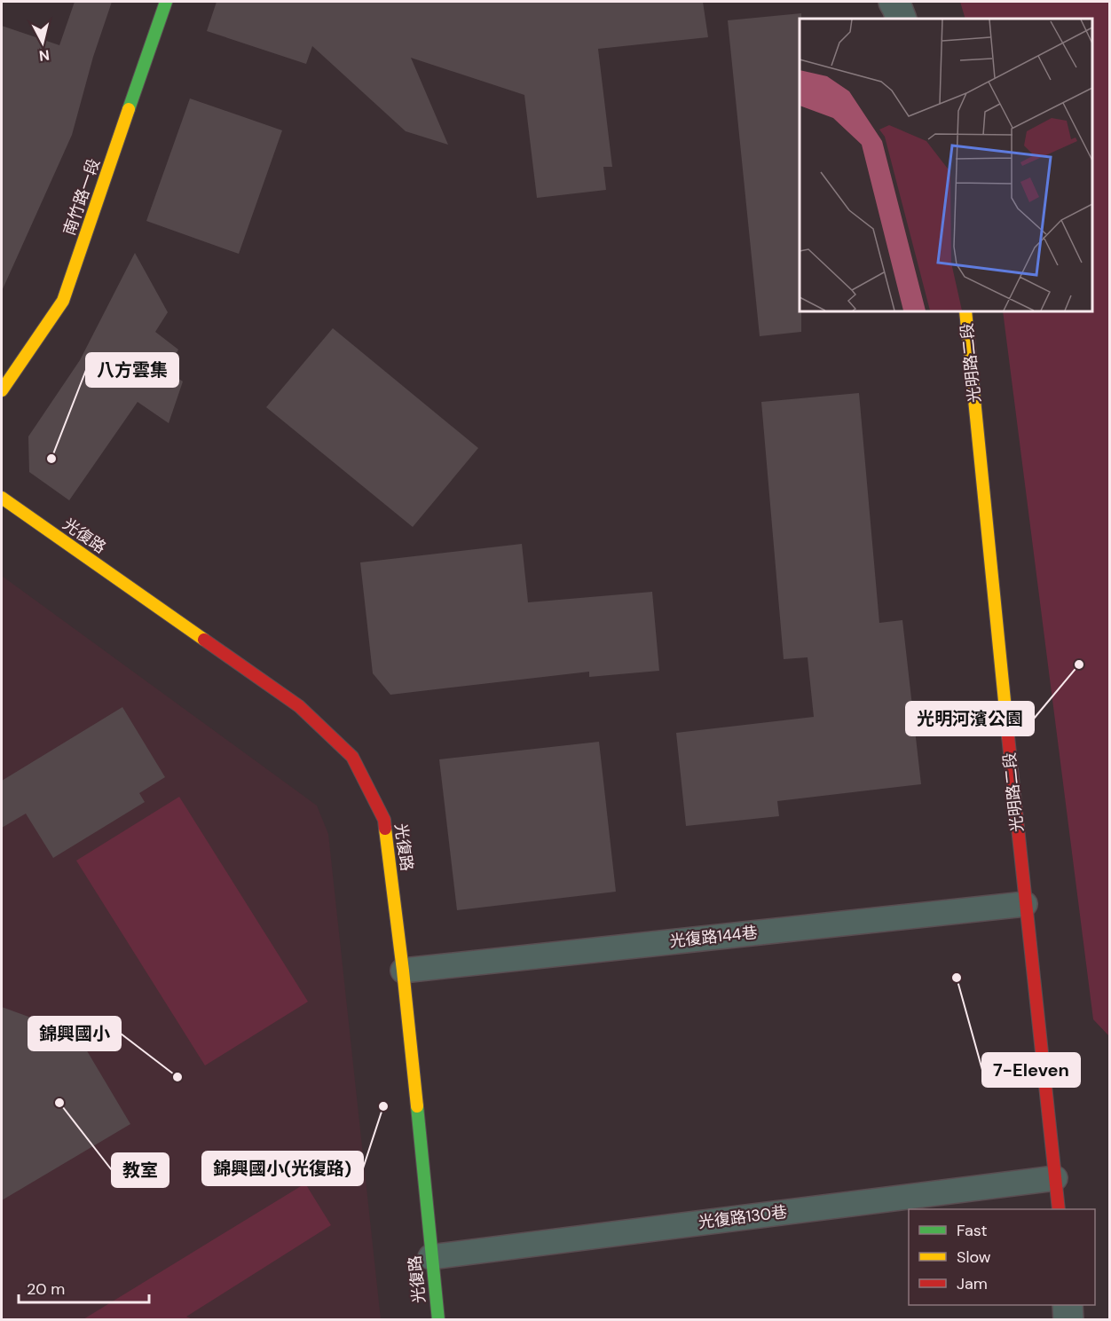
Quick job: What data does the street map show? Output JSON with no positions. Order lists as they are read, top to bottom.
{
  "streets": {
    "street": ["南竹路一段", "光明路二段", "光復路"],
    "lane": ["光復路144巷", "光復路130巷"]
  },
  "crossings": [
    ["光明路二段", "光復路144巷"],
    ["光明路二段", "光復路130巷"],
    ["光復路", "光復路144巷"],
    ["光復路", "光復路130巷"]
  ],
  "places": [
    "八方雲集",
    "光明河濱公園",
    "7-Eleven",
    "錦興國小",
    "教室",
    "錦興國小(光復路)"
  ],
  "legend": ["Fast", "Slow", "Jam"],
  "scale_bar": "20 m",
  "north": "bottom"
}
